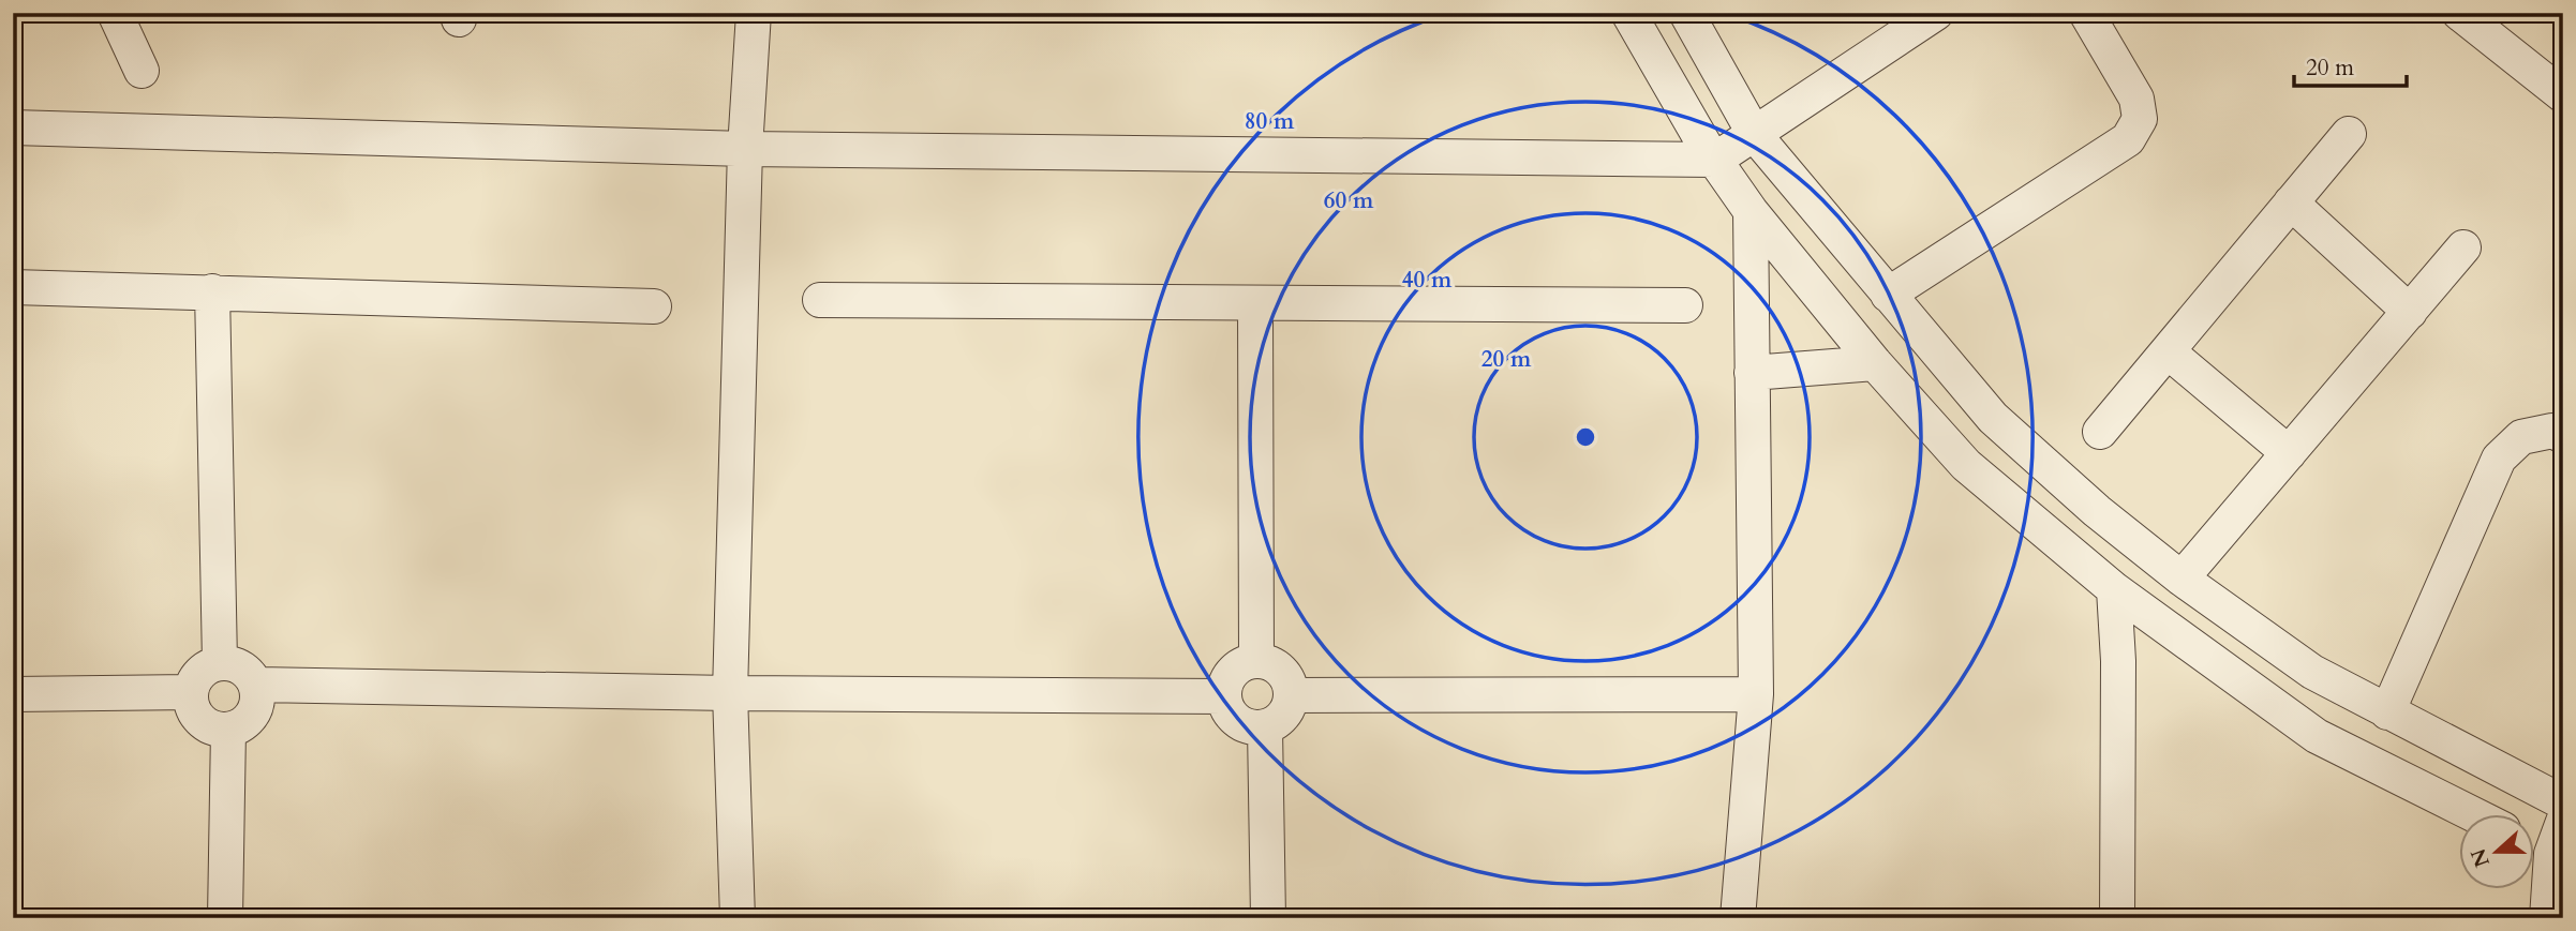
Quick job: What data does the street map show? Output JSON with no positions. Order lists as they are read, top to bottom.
{
  "scale_bar": "20 m",
  "north": "left",
  "rings": [
    "80 m",
    "60 m",
    "40 m",
    "20 m"
  ]
}
